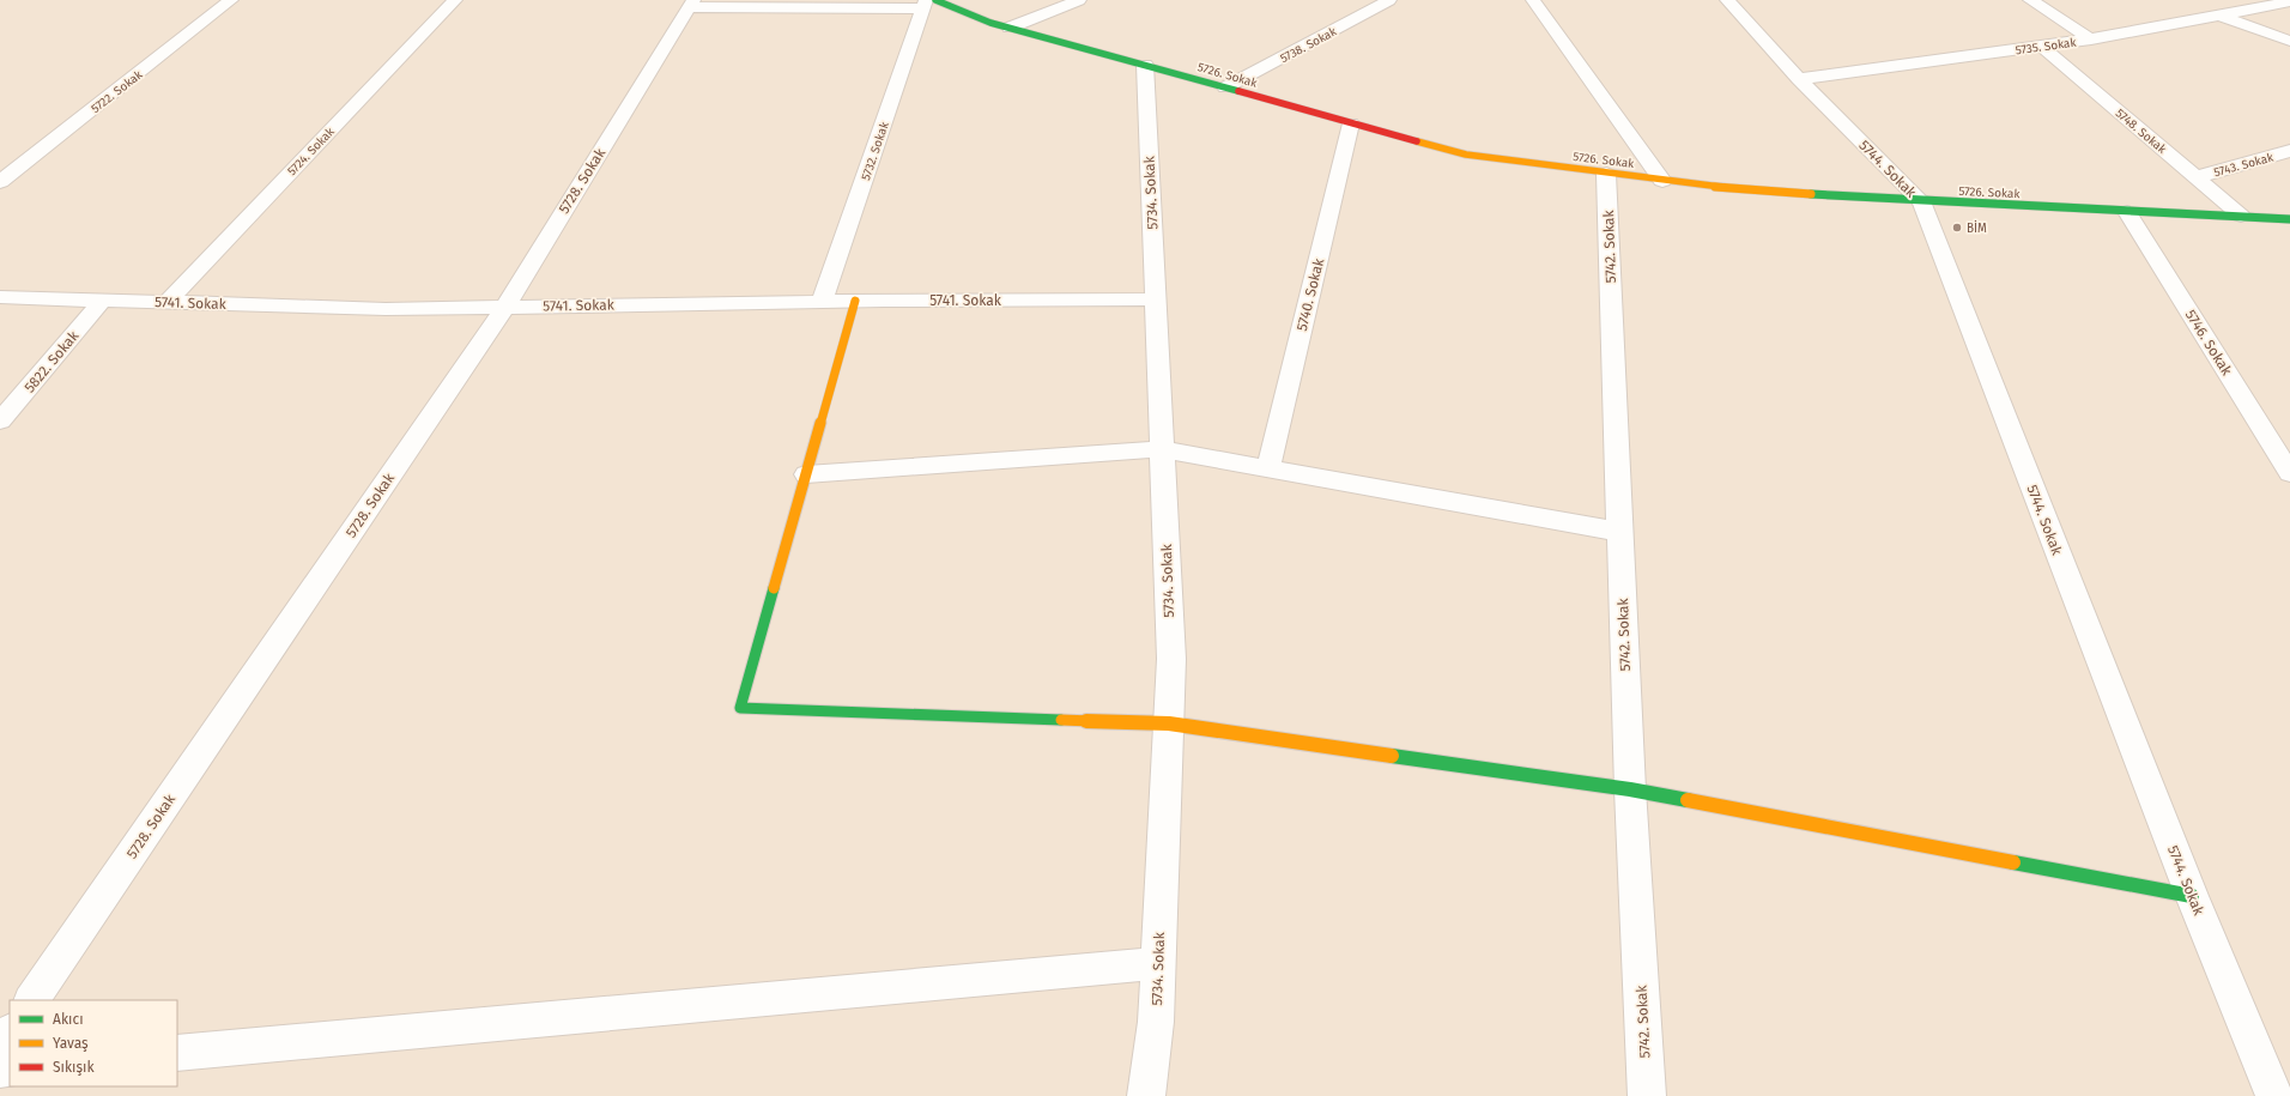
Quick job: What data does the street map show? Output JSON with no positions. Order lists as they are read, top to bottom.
{
  "streets": {
    "street": [
      "5738. Sokak",
      "5735. Sokak",
      "5726. Sokak",
      "5722. Sokak",
      "5748. Sokak",
      "5724. Sokak",
      "5732. Sokak",
      "5743. Sokak",
      "5744. Sokak",
      "5728. Sokak",
      "5734. Sokak",
      "5742. Sokak",
      "5740. Sokak",
      "5741. Sokak",
      "5746. Sokak",
      "5822. Sokak"
    ]
  },
  "crossings": [
    ["5738. Sokak", "5726. Sokak"],
    ["5735. Sokak", "5748. Sokak"],
    ["5735. Sokak", "5744. Sokak"],
    ["5726. Sokak", "5748. Sokak"],
    ["5726. Sokak", "5732. Sokak"],
    ["5726. Sokak", "5744. Sokak"],
    ["5726. Sokak", "5734. Sokak"],
    ["5726. Sokak", "5742. Sokak"],
    ["5726. Sokak", "5740. Sokak"],
    ["5726. Sokak", "5746. Sokak"],
    ["5748. Sokak", "5743. Sokak"],
    ["5724. Sokak", "5741. Sokak"],
    ["5732. Sokak", "5741. Sokak"],
    ["5728. Sokak", "5741. Sokak"],
    ["5734. Sokak", "5741. Sokak"],
    ["5741. Sokak", "5822. Sokak"]
  ],
  "places": ["BİM"],
  "legend": ["Akıcı", "Yavaş", "Sıkışık"]
}
